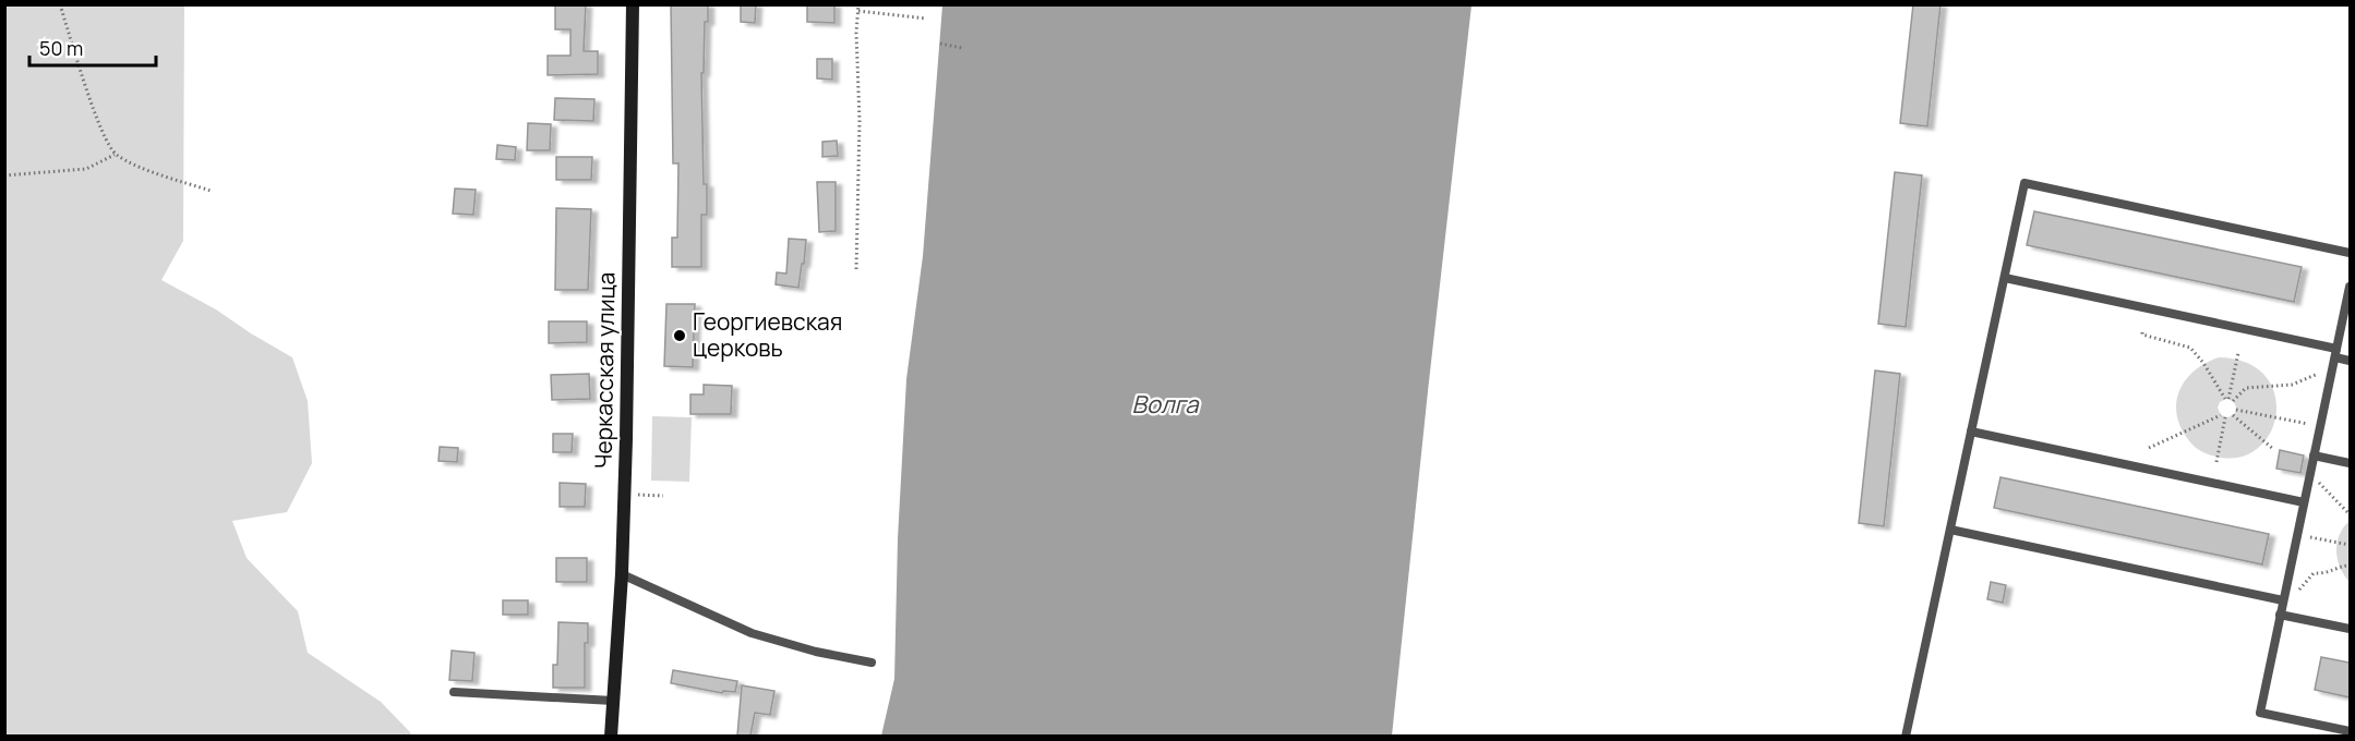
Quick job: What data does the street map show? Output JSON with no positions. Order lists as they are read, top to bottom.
{
  "streets": {
    "street": ["Черкасская улица"]
  },
  "water": ["Волга"],
  "places": ["Георгиевская церковь"],
  "scale_bar": "50 m"
}
